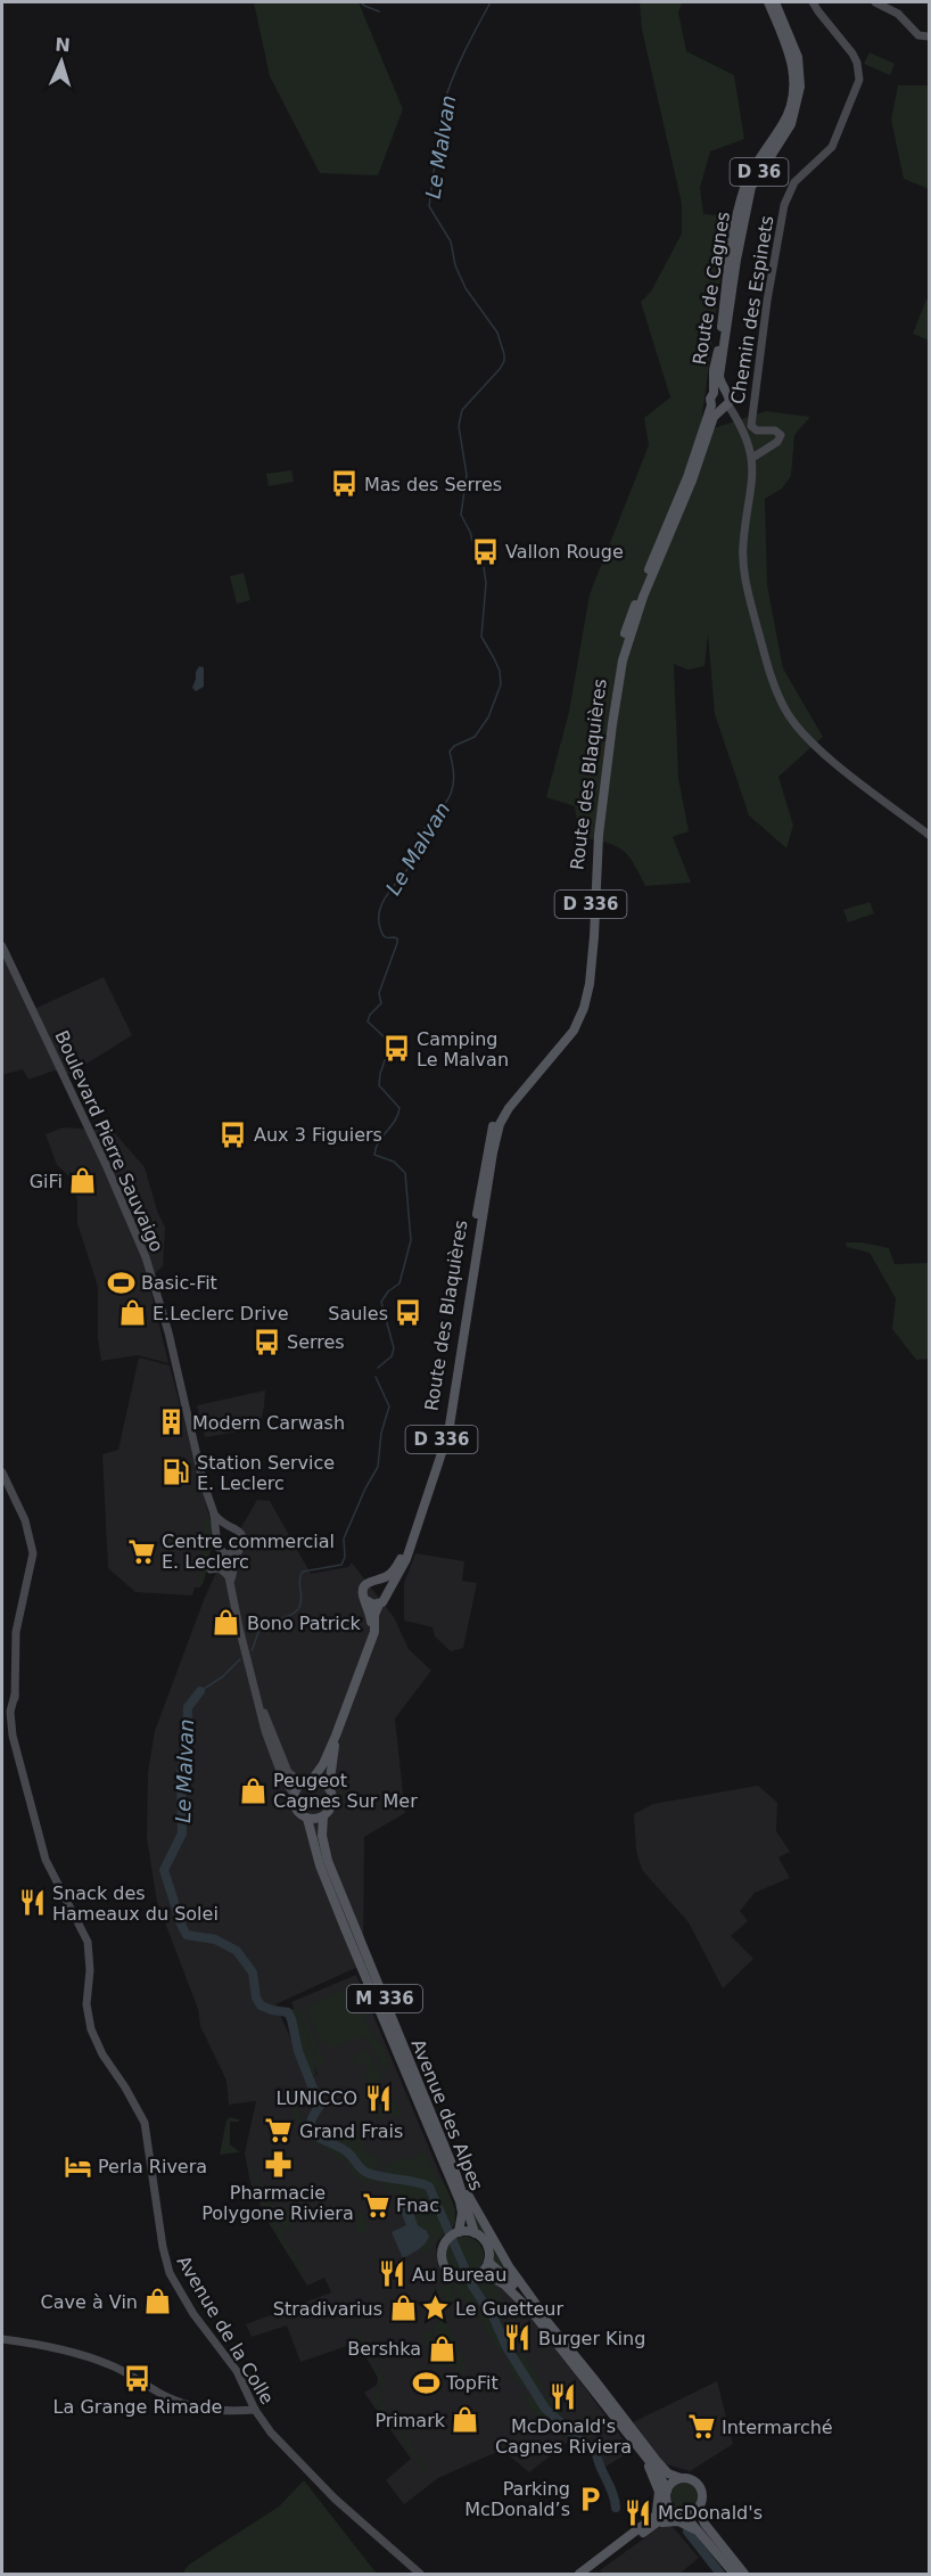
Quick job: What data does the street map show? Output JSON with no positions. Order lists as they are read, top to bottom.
{
  "streets": {
    "main road": [
      "D 36",
      "Route de Cagnes",
      "Chemin des Espinets",
      "Route des Blaquières",
      "D 336",
      "Boulevard Pierre Sauvaigo",
      "M 336",
      "Avenue des Alpes",
      "Avenue de la Colle"
    ]
  },
  "crossings": [
    ["Route de Cagnes", "Route des Blaquières"],
    ["M 336", "Avenue des Alpes"]
  ],
  "water": ["Le Malvan"],
  "places": {
    "bus stop": [
      "Mas des Serres",
      "Vallon Rouge",
      "Camping Le Malvan",
      "Aux 3 Figuiers",
      "Saules",
      "Serres",
      "La Grange Rimade"
    ],
    "shop": [
      "GiFi",
      "E.Leclerc Drive",
      "Bono Patrick",
      "Peugeot Cagnes Sur Mer",
      "Cave à Vin",
      "Stradivarius",
      "Bershka",
      "Primark"
    ],
    "sports": ["Basic-Fit", "TopFit"],
    "building": ["Modern Carwash"],
    "fuel station": ["Station Service E. Leclerc"],
    "supermarket": [
      "Centre commercial E. Leclerc",
      "Grand Frais",
      "Fnac",
      "Intermarché"
    ],
    "restaurant": [
      "Snack des Hameaux du Solei",
      "LUNICCO",
      "Au Bureau",
      "Burger King",
      "McDonald's Cagnes Riviera",
      "McDonald's"
    ],
    "pharmacy": ["Pharmacie Polygone Riviera"],
    "hotel": ["Perla Rivera"],
    "place": ["Le Guetteur"],
    "parking": ["Parking McDonald’s"]
  },
  "north": "top"
}
